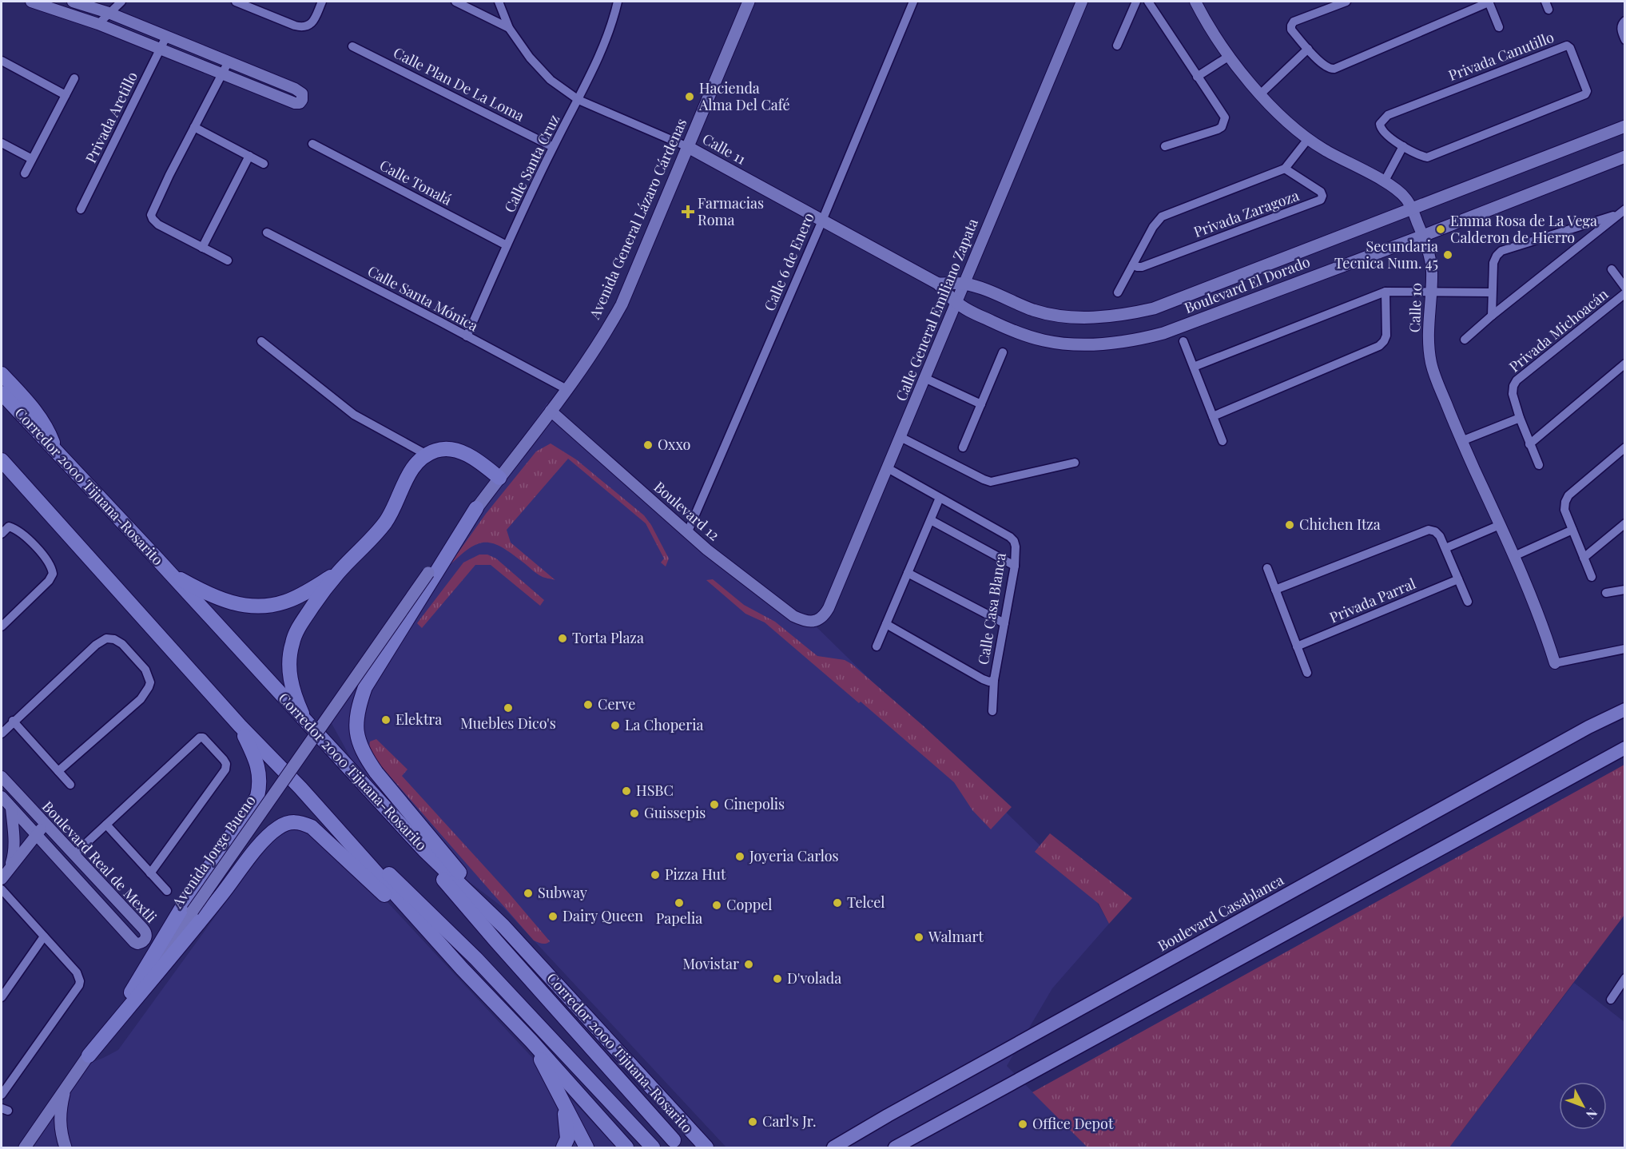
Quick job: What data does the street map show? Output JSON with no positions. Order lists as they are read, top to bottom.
{
  "streets": {
    "highway": ["Corredor 2000 Tijuana-Rosarito"],
    "main road": [
      "Calle 11",
      "Avenida General Lázaro Cárdenas",
      "Boulevard El Dorado",
      "Avenida Jorge Bueno",
      "Boulevard Casablanca"
    ],
    "street": [
      "Privada Canutillo",
      "Calle Plan De La Loma",
      "Privada Aretillo",
      "Calle Santa Cruz",
      "Calle Tonalá",
      "Privada Zaragoza",
      "Calle 6 de Enero",
      "Calle Santa Mónica",
      "Calle 10",
      "Calle General Emiliano Zapata",
      "Privada Michoacán",
      "Boulevard 12",
      "Privada Parral",
      "Calle Casa Blanca",
      "Boulevard Real de Mextli"
    ]
  },
  "crossings": [
    ["Calle Plan De La Loma", "Calle Santa Cruz"],
    ["Calle 11", "Calle Santa Cruz"],
    ["Calle 11", "Avenida General Lázaro Cárdenas"],
    ["Calle 11", "Calle 6 de Enero"],
    ["Calle 11", "Boulevard El Dorado"],
    ["Calle 11", "Calle General Emiliano Zapata"],
    ["Calle Santa Cruz", "Calle Tonalá"],
    ["Calle Santa Cruz", "Calle Santa Mónica"],
    ["Privada Zaragoza", "Calle 10"],
    ["Avenida General Lázaro Cárdenas", "Calle Santa Mónica"],
    ["Avenida General Lázaro Cárdenas", "Boulevard 12"],
    ["Avenida General Lázaro Cárdenas", "Avenida Jorge Bueno"],
    ["Calle 6 de Enero", "Boulevard 12"],
    ["Boulevard El Dorado", "Calle 10"],
    ["Boulevard El Dorado", "Calle General Emiliano Zapata"],
    ["Calle General Emiliano Zapata", "Boulevard 12"],
    ["Calle General Emiliano Zapata", "Calle Casa Blanca"]
  ],
  "places": {
    "other": [
      "Hacienda Alma Del Café",
      "Emma Rosa de La Vega Calderon de Hierro",
      "Secundaria Tecnica Num. 45",
      "Oxxo",
      "Chichen Itza",
      "Torta Plaza",
      "Cerve",
      "Muebles Dico's",
      "Elektra",
      "La Choperia",
      "HSBC",
      "Cinepolis",
      "Guissepis",
      "Joyeria Carlos",
      "Pizza Hut",
      "Subway",
      "Papelia",
      "Telcel",
      "Coppel",
      "Dairy Queen",
      "Walmart",
      "Movistar",
      "D'volada",
      "Carl's Jr.",
      "Office Depot"
    ],
    "health": ["Farmacias Roma"]
  },
  "north": "bottom right"
}
